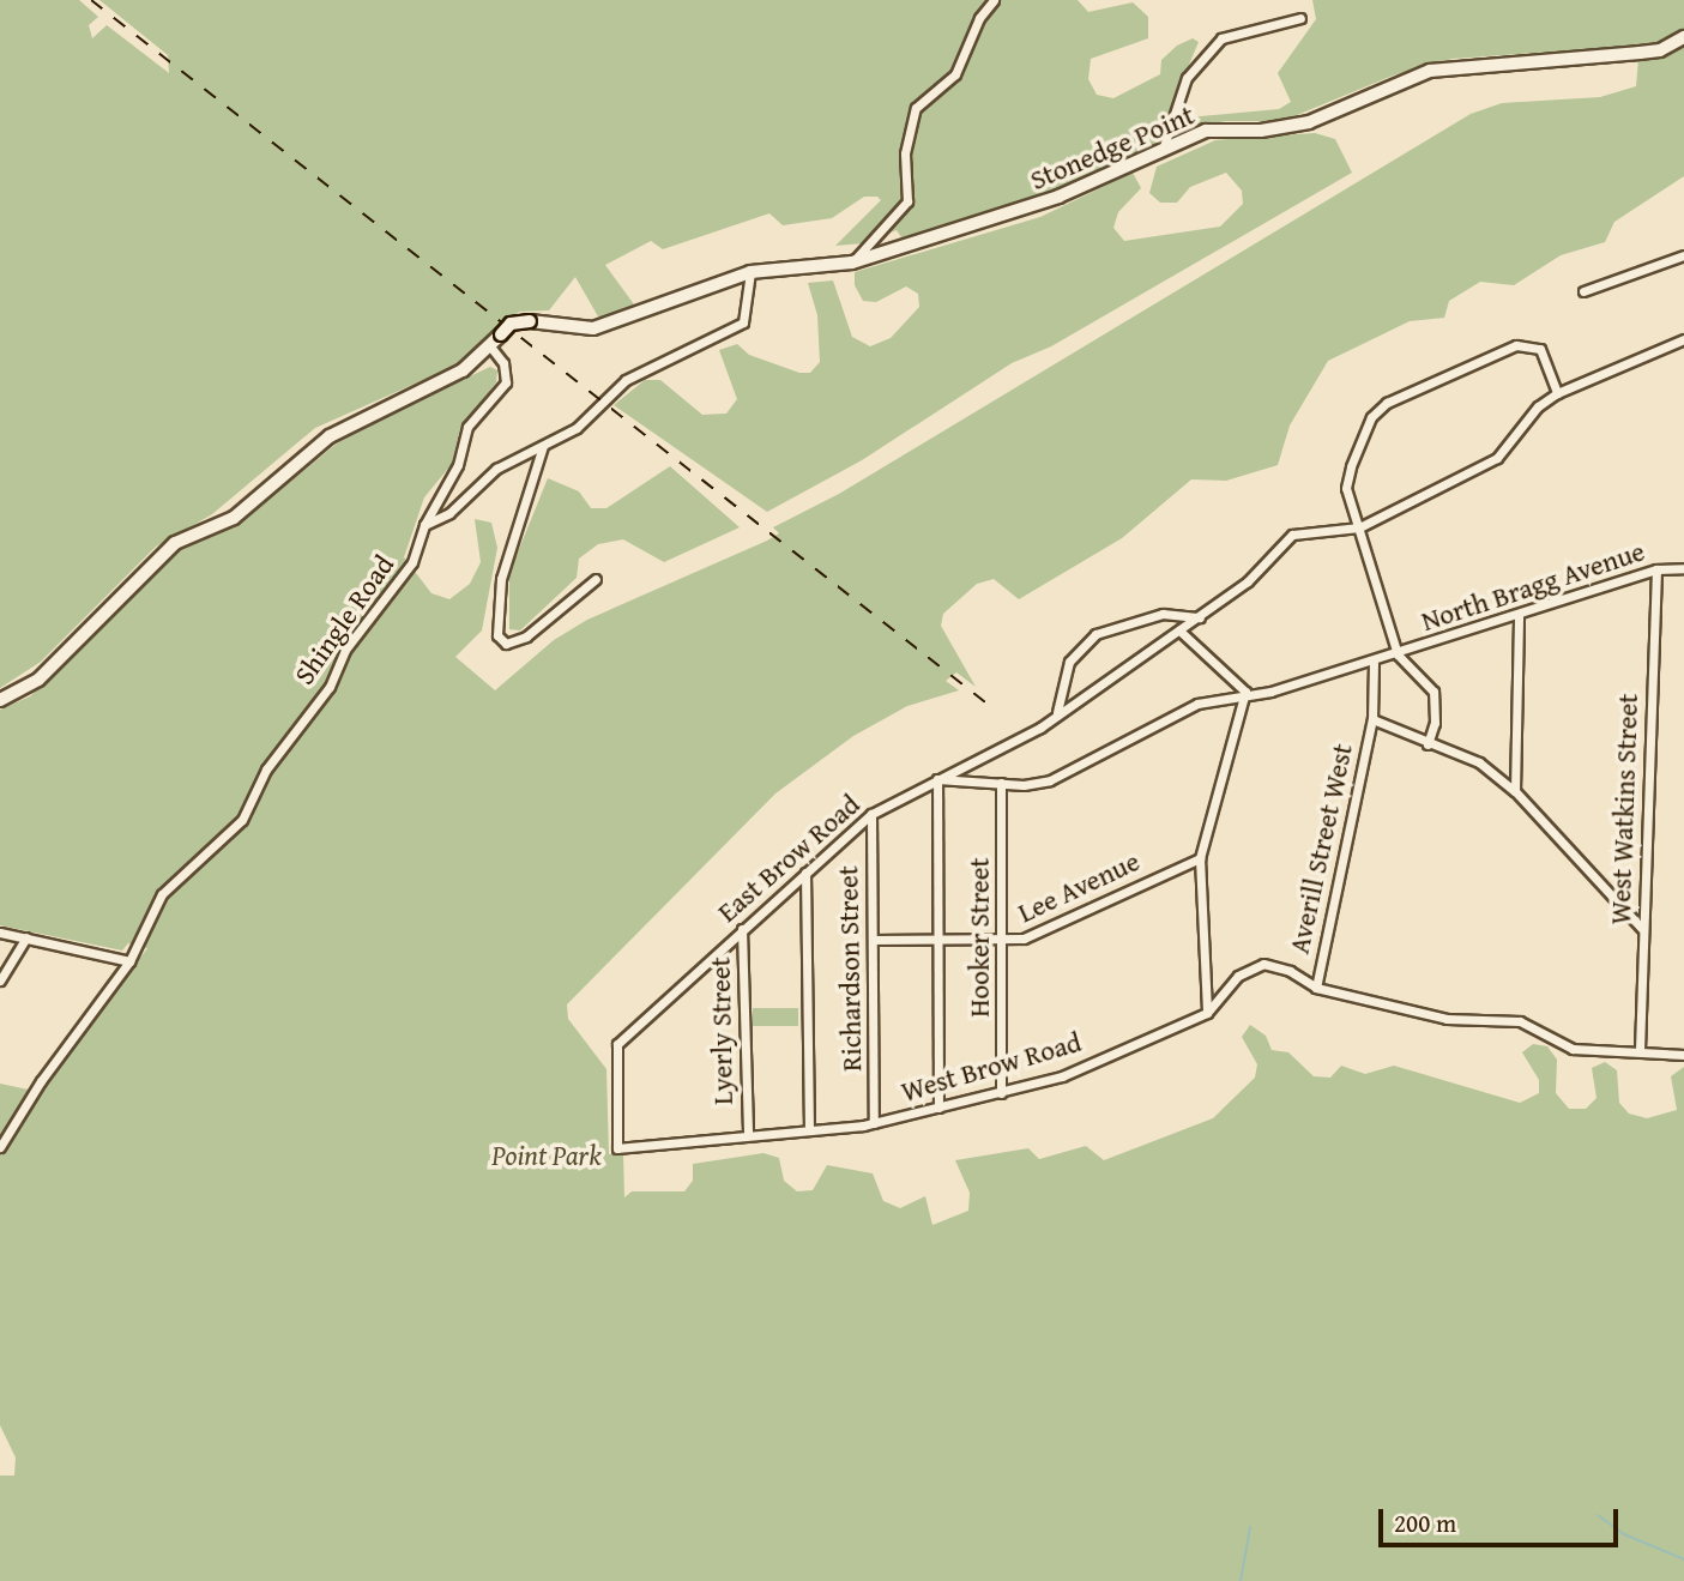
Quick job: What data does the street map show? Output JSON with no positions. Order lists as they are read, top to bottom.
{
  "streets": {
    "main road": ["Stonedge Point"],
    "street": [
      "North Bragg Avenue",
      "Shingle Road",
      "West Watkins Street",
      "Averill Street West",
      "East Brow Road",
      "Lee Avenue",
      "Hooker Street",
      "Richardson Street",
      "Lyerly Street",
      "West Brow Road"
    ]
  },
  "crossings": [
    ["Stonedge Point", "Shingle Road"],
    ["North Bragg Avenue", "West Watkins Street"],
    ["North Bragg Avenue", "Averill Street West"],
    ["West Watkins Street", "West Brow Road"],
    ["Averill Street West", "West Brow Road"],
    ["East Brow Road", "Richardson Street"],
    ["East Brow Road", "Lyerly Street"],
    ["East Brow Road", "West Brow Road"],
    ["Lee Avenue", "Hooker Street"],
    ["Lee Avenue", "Richardson Street"],
    ["Hooker Street", "West Brow Road"],
    ["Richardson Street", "West Brow Road"],
    ["Lyerly Street", "West Brow Road"]
  ],
  "parks": ["Point Park"],
  "scale_bar": "200 m"
}
